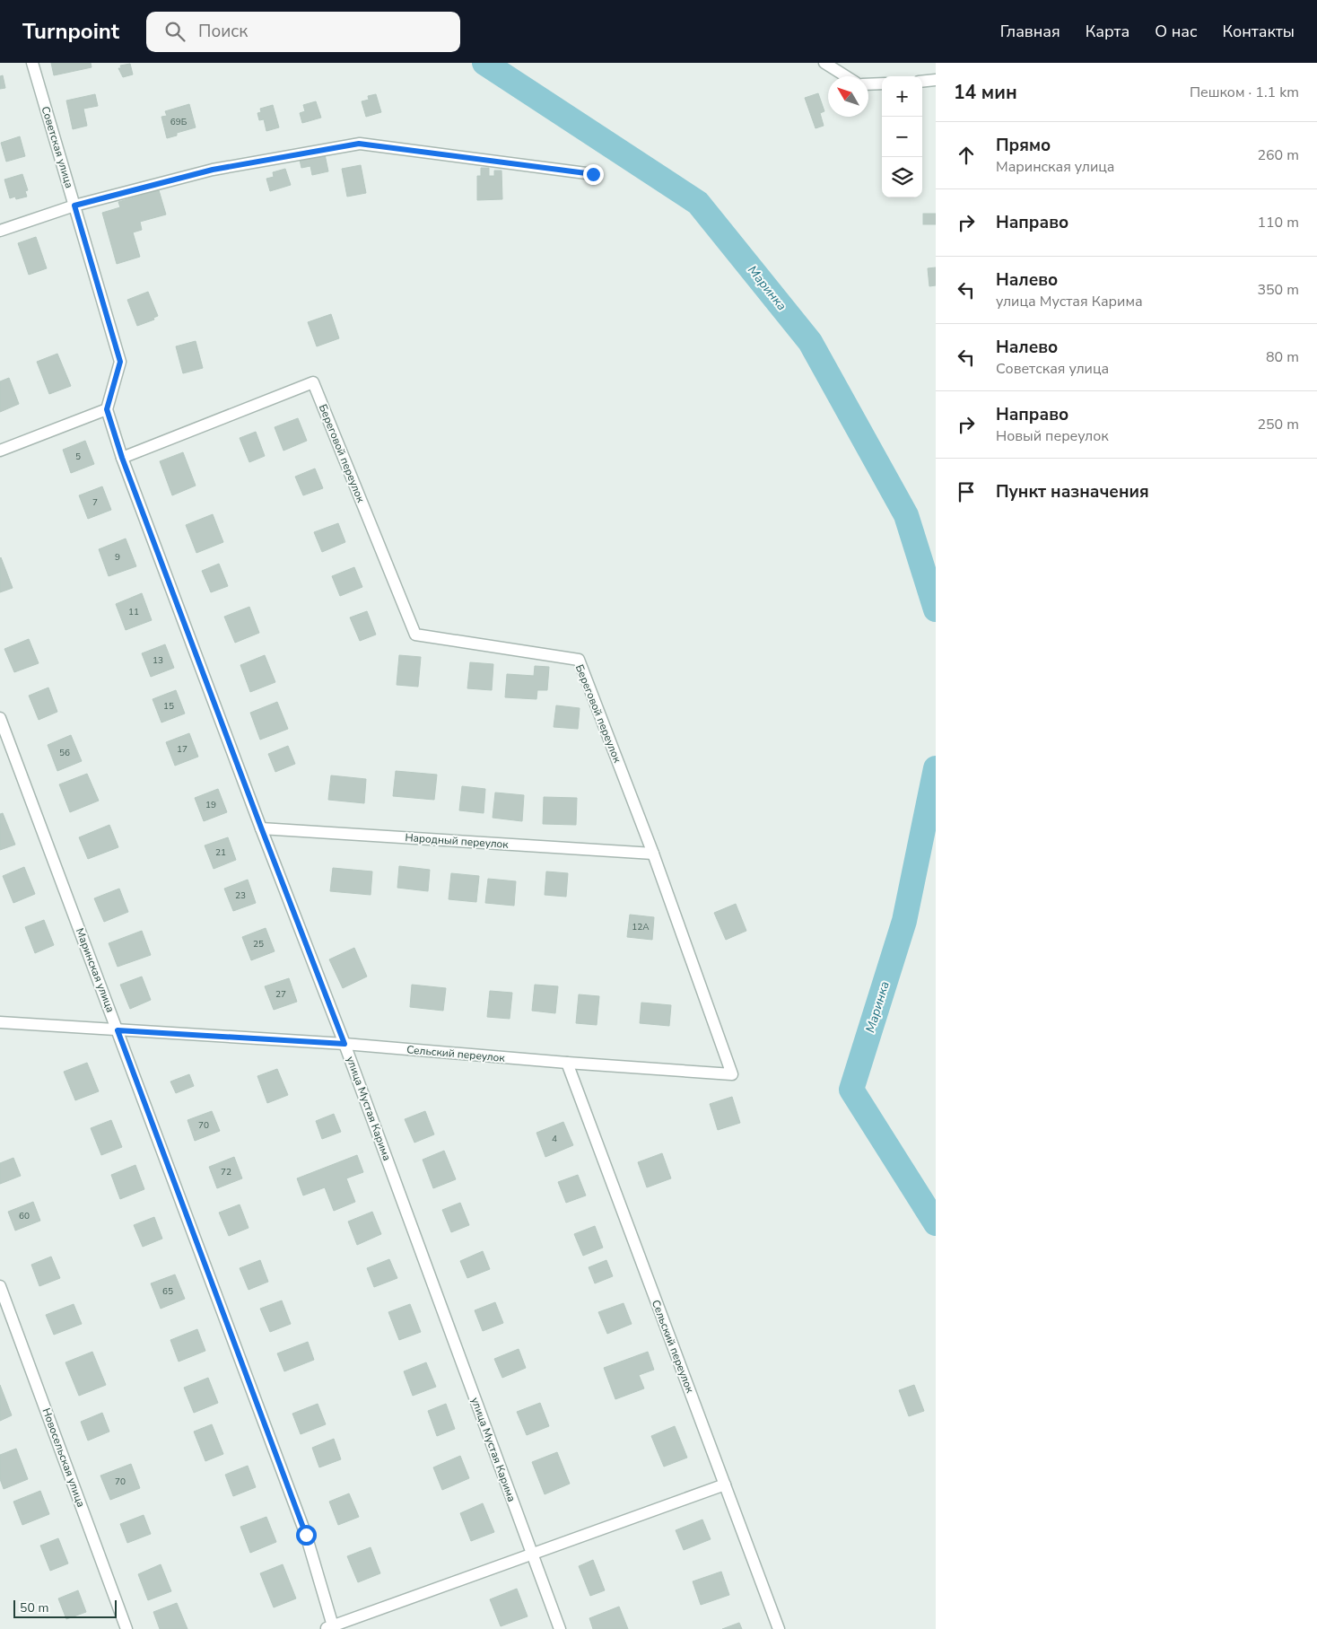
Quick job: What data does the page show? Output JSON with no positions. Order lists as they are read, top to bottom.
{
  "streets": {
    "street": [
      "Советская улица",
      "Береговой переулок",
      "Народный переулок",
      "Маринская улица",
      "Сельский переулок",
      "улица Мустая Карима",
      "Новосельская улица"
    ]
  },
  "crossings": [
    ["Советская улица", "улица Мустая Карима"],
    ["Береговой переулок", "Народный переулок"],
    ["Береговой переулок", "Сельский переулок"],
    ["Береговой переулок", "улица Мустая Карима"],
    ["Народный переулок", "улица Мустая Карима"],
    ["Маринская улица", "Сельский переулок"],
    ["Сельский переулок", "улица Мустая Карима"]
  ],
  "water": ["Маринка"],
  "house_numbers": [
    "69Б",
    "5",
    "7",
    "9",
    "11",
    "13",
    "15",
    "17",
    "56",
    "19",
    "21",
    "23",
    "12А",
    "25",
    "27",
    "70",
    "4",
    "72",
    "60",
    "65",
    "70"
  ],
  "scale_bar": "50 m",
  "north": "top left",
  "page": {
    "header": "Turnpoint",
    "search": "Поиск",
    "nav": [
      "Главная",
      "Карта",
      "О нас",
      "Контакты"
    ],
    "heading": ["14 мин", "Пешком · 1.1 km"],
    "map_buttons": ["+", "−"],
    "list": [
      ["Прямо", "Маринская улица", "260 m"],
      ["Направо", "110 m"],
      ["Налево", "улица Мустая Карима", "350 m"],
      ["Налево", "Советская улица", "80 m"],
      ["Направо", "Новый переулок", "250 m"],
      "Пункт назначения"
    ],
    "scale": "50 m"
  }
}
